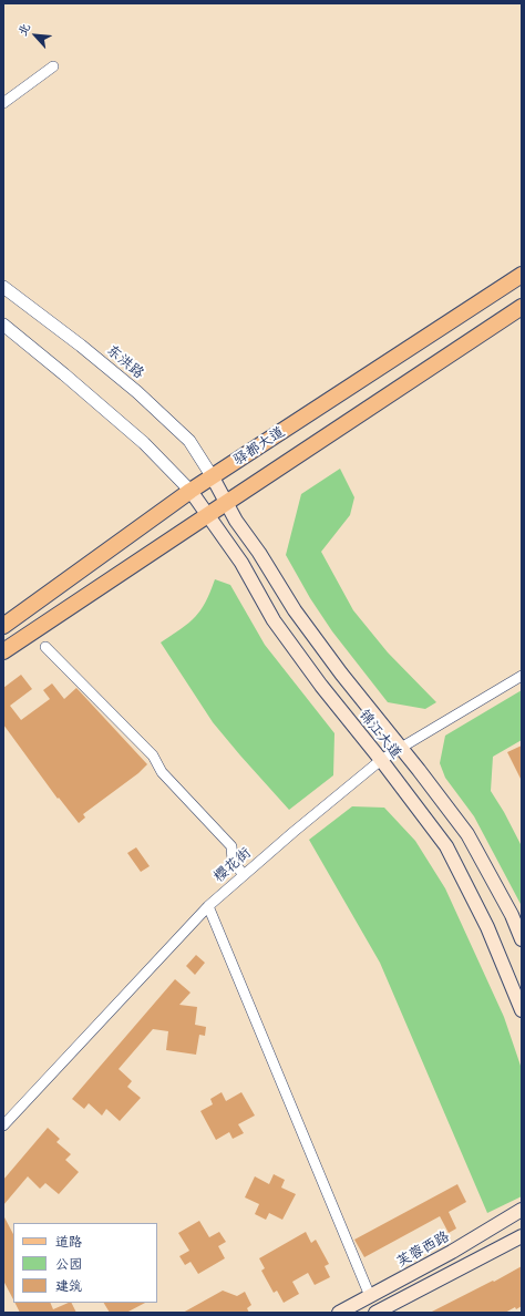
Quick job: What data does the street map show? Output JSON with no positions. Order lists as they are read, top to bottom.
{
  "streets": {
    "main road": ["驿都大道", "锦江大道", "芙蓉西路"],
    "street": ["东洪路", "樱花街"]
  },
  "crossings": [
    ["东洪路", "驿都大道"],
    ["东洪路", "锦江大道"],
    ["驿都大道", "锦江大道"],
    ["锦江大道", "樱花街"]
  ],
  "legend": ["道路", "公园", "建筑"],
  "north": "top left"
}
